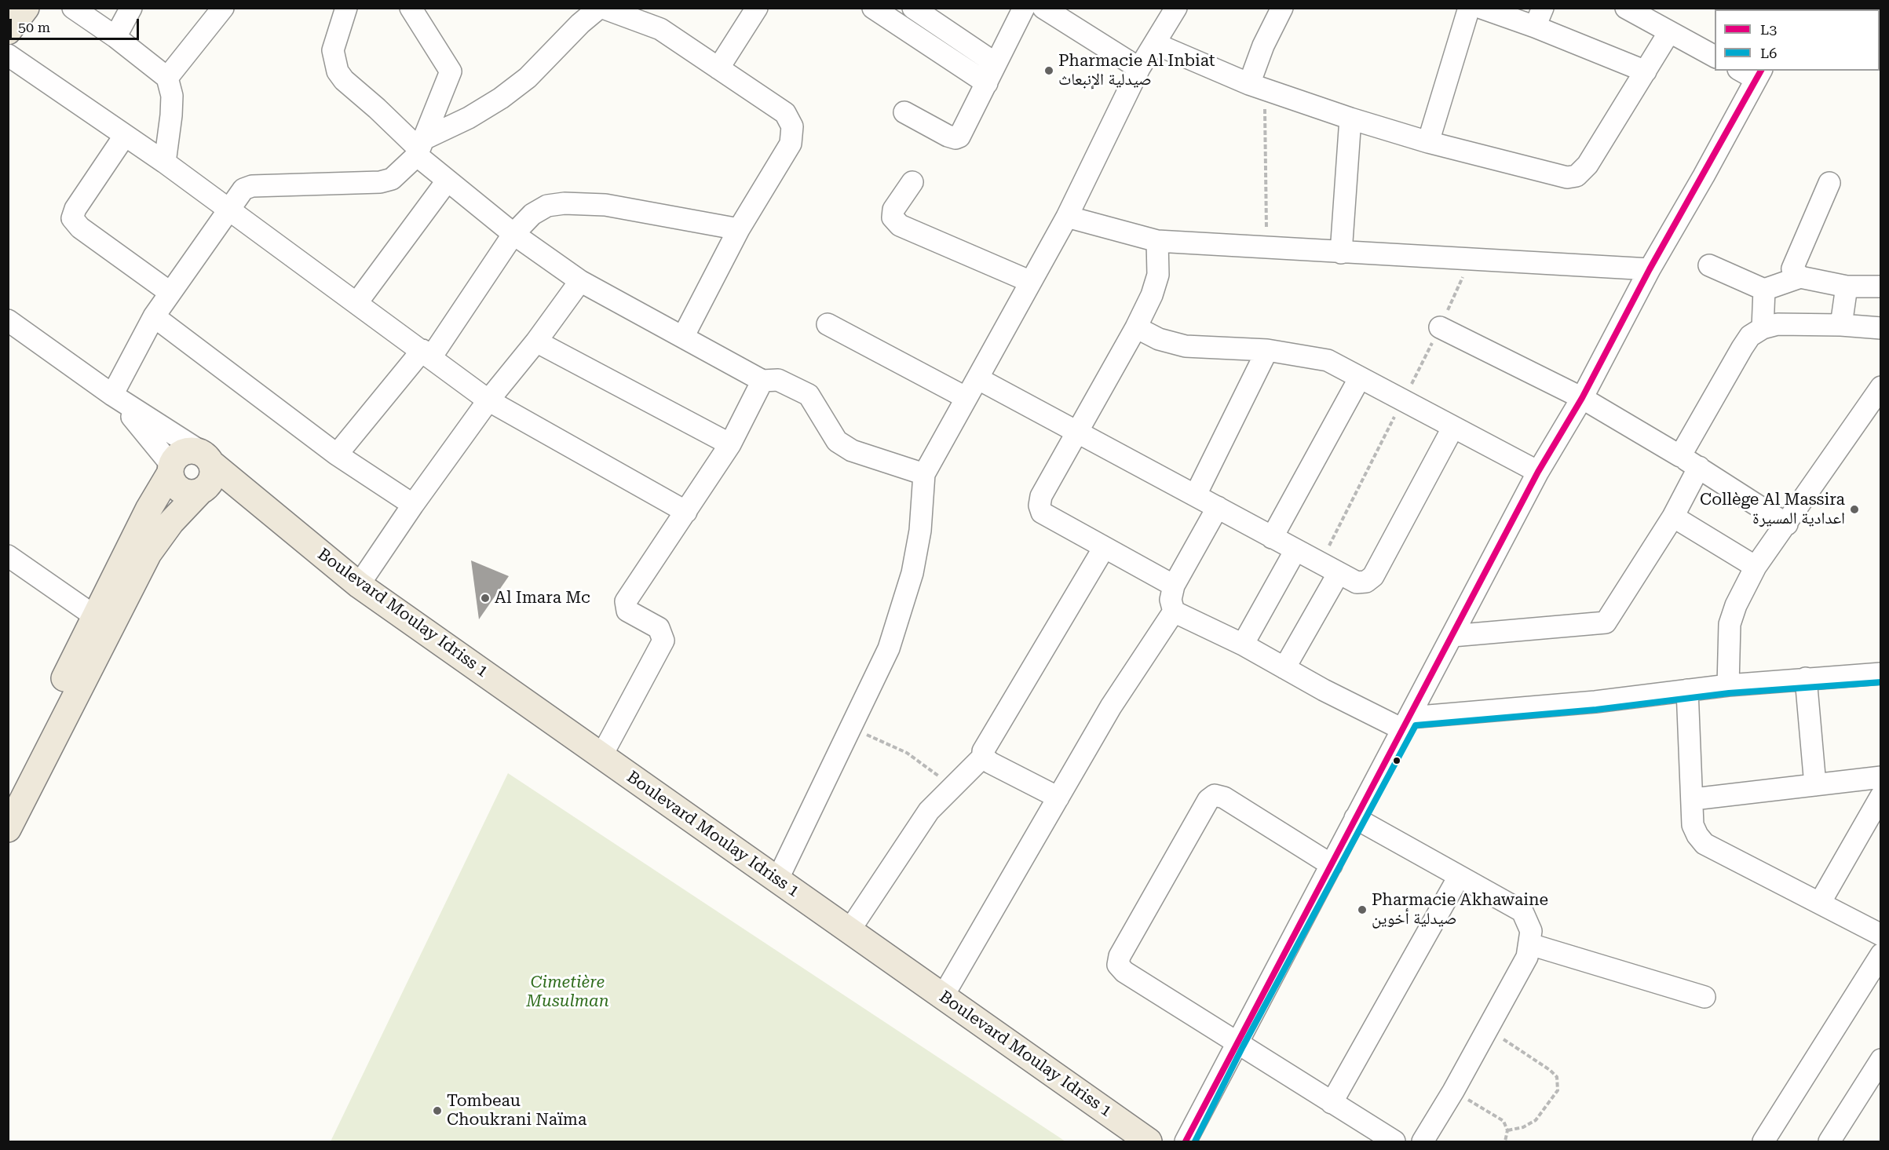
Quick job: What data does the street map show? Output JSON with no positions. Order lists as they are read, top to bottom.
{
  "streets": {
    "main road": ["Boulevard Moulay Idriss 1"]
  },
  "parks": ["Cimetière Musulman"],
  "places": [
    "Pharmacie Al Inbiat صيدلية الإنبعاث",
    "Collège Al Massira اعدادية المسيرة",
    "Al Imara Mc",
    "Pharmacie Akhawaine صيدلية أخوين",
    "Tombeau Choukrani Naïma"
  ],
  "lines": ["transit line L3", "transit line L6"],
  "legend": ["L3", "L6"],
  "scale_bar": "50 m"
}
